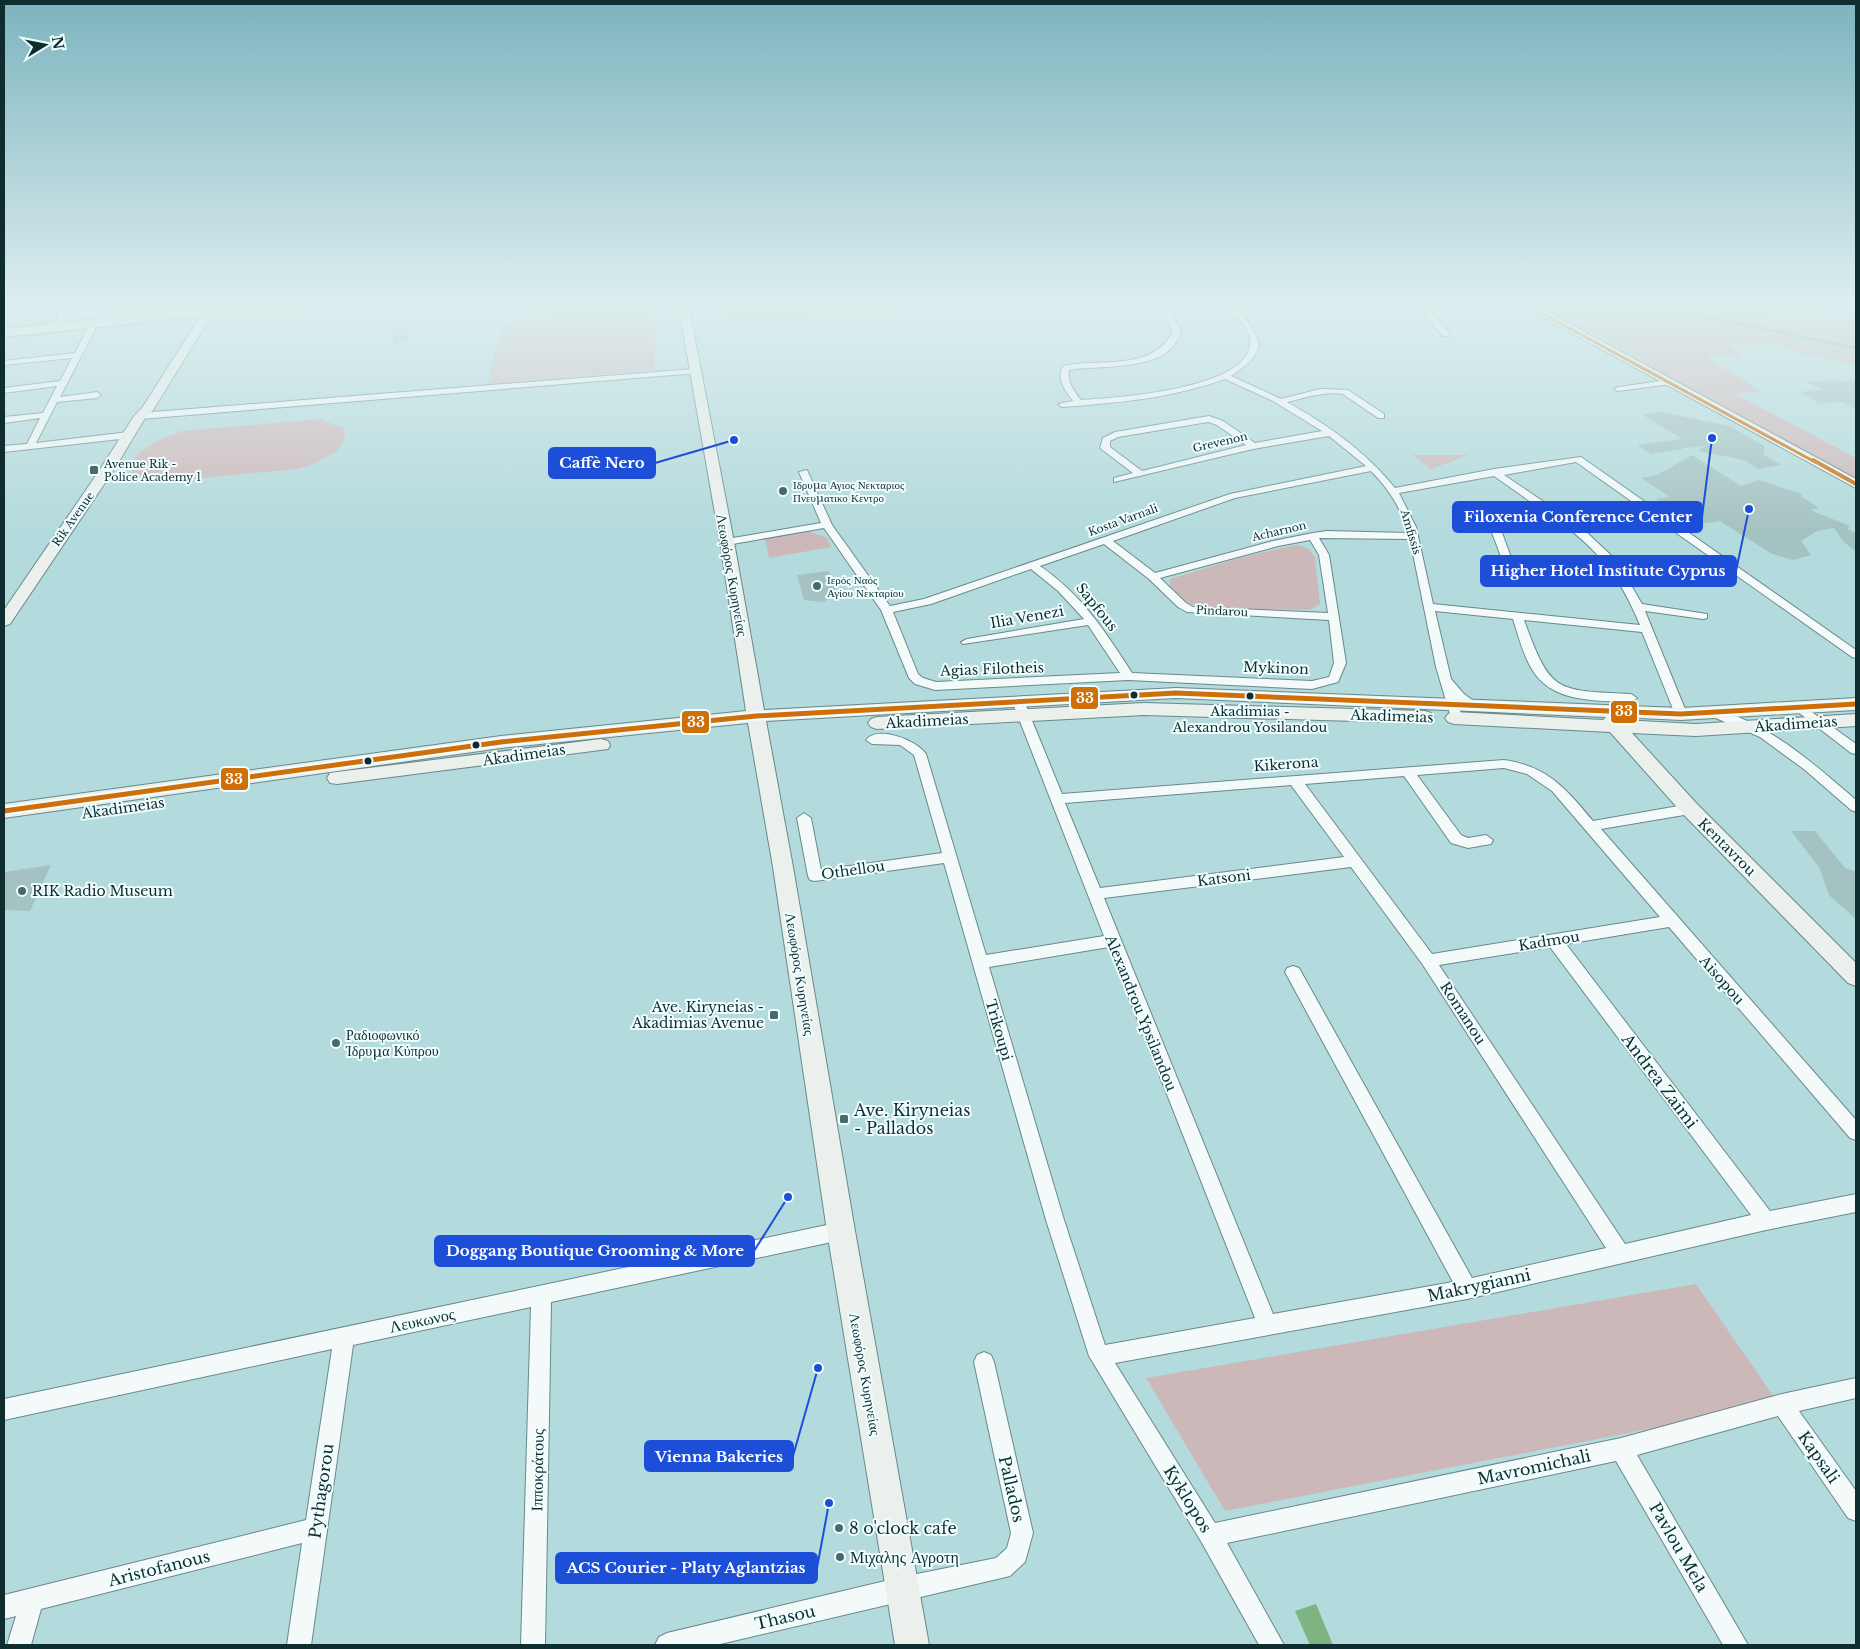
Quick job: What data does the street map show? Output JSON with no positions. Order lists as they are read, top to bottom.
{
  "streets": {
    "main road": [
      "Rik Avenue",
      "Λεωφόρος Κυρηνείας",
      "Akadimeias",
      "Kentavrou"
    ],
    "street": [
      "Grevenon",
      "Kosta Varnali",
      "Acharnon",
      "Amfissis",
      "Sapfous",
      "Pindarou",
      "Ilia Venezi",
      "Mykinon",
      "Agias Filotheis",
      "Kikerona",
      "Othellou",
      "Katsoni",
      "Kadmou",
      "Aisopou",
      "Alexandrou Ypsilandou",
      "Romanou",
      "Trikoupi",
      "Andrea Zaimi",
      "Makrygianni",
      "Λευκωνος",
      "Kapsali",
      "Mavromichali",
      "Ιπποκράτους",
      "Pallados",
      "Pythagorou",
      "Kyklopos",
      "Pavlou Mela",
      "Aristofanous",
      "Thasou"
    ]
  },
  "crossings": [
    ["Grevenon", "Amfissis"],
    ["Kosta Varnali", "Amfissis"],
    ["Kosta Varnali", "Sapfous"],
    ["Kosta Varnali", "Pindarou"],
    ["Kosta Varnali", "Agias Filotheis"],
    ["Acharnon", "Amfissis"],
    ["Acharnon", "Pindarou"],
    ["Acharnon", "Mykinon"],
    ["Amfissis", "Akadimeias"],
    ["Λεωφόρος Κυρηνείας", "Akadimeias"],
    ["Λεωφόρος Κυρηνείας", "Λευκωνος"],
    ["Λεωφόρος Κυρηνείας", "Pallados"],
    ["Λεωφόρος Κυρηνείας", "Thasou"],
    ["Sapfous", "Ilia Venezi"],
    ["Sapfous", "Mykinon"],
    ["Sapfous", "Agias Filotheis"],
    ["Pindarou", "Mykinon"],
    ["Mykinon", "Agias Filotheis"],
    ["Akadimeias", "Kentavrou"],
    ["Akadimeias", "Alexandrou Ypsilandou"],
    ["Kikerona", "Aisopou"],
    ["Kikerona", "Alexandrou Ypsilandou"],
    ["Kikerona", "Romanou"],
    ["Othellou", "Trikoupi"],
    ["Katsoni", "Alexandrou Ypsilandou"],
    ["Katsoni", "Romanou"],
    ["Kadmou", "Aisopou"],
    ["Kadmou", "Romanou"],
    ["Kadmou", "Andrea Zaimi"],
    ["Alexandrou Ypsilandou", "Makrygianni"],
    ["Romanou", "Makrygianni"],
    ["Trikoupi", "Makrygianni"],
    ["Trikoupi", "Kyklopos"],
    ["Andrea Zaimi", "Makrygianni"],
    ["Makrygianni", "Kyklopos"],
    ["Λευκωνος", "Ιπποκράτους"],
    ["Λευκωνος", "Pythagorou"],
    ["Kapsali", "Mavromichali"],
    ["Mavromichali", "Kyklopos"],
    ["Mavromichali", "Pavlou Mela"],
    ["Pallados", "Thasou"],
    ["Pythagorou", "Aristofanous"]
  ],
  "places": {
    "other": [
      "Filoxenia Conference Center",
      "Caffè Nero",
      "Ιδρυμα Αγιος Νεκταριος Πνευματικο Κεντρο",
      "Higher Hotel Institute Cyprus",
      "Ιερός Ναός Αγίου Νεκταρίου",
      "Akadimias - Alexandrou Yosilandou",
      "RIK Radio Museum",
      "Ραδιοφωνικό Ίδρυμα Κύπρου",
      "Doggang Boutique Grooming & More",
      "Vienna Bakeries",
      "ACS Courier - Platy Aglantzias",
      "8 o'clock cafe",
      "Μιχαλης Αγροτη"
    ],
    "transit": ["Avenue Rik - Police Academy 1", "Ave. Kiryneias - Akadimias Avenue", "Ave. Kiryneias - Pallados"]
  },
  "lines": ["transit line 33"],
  "north": "right"
}
